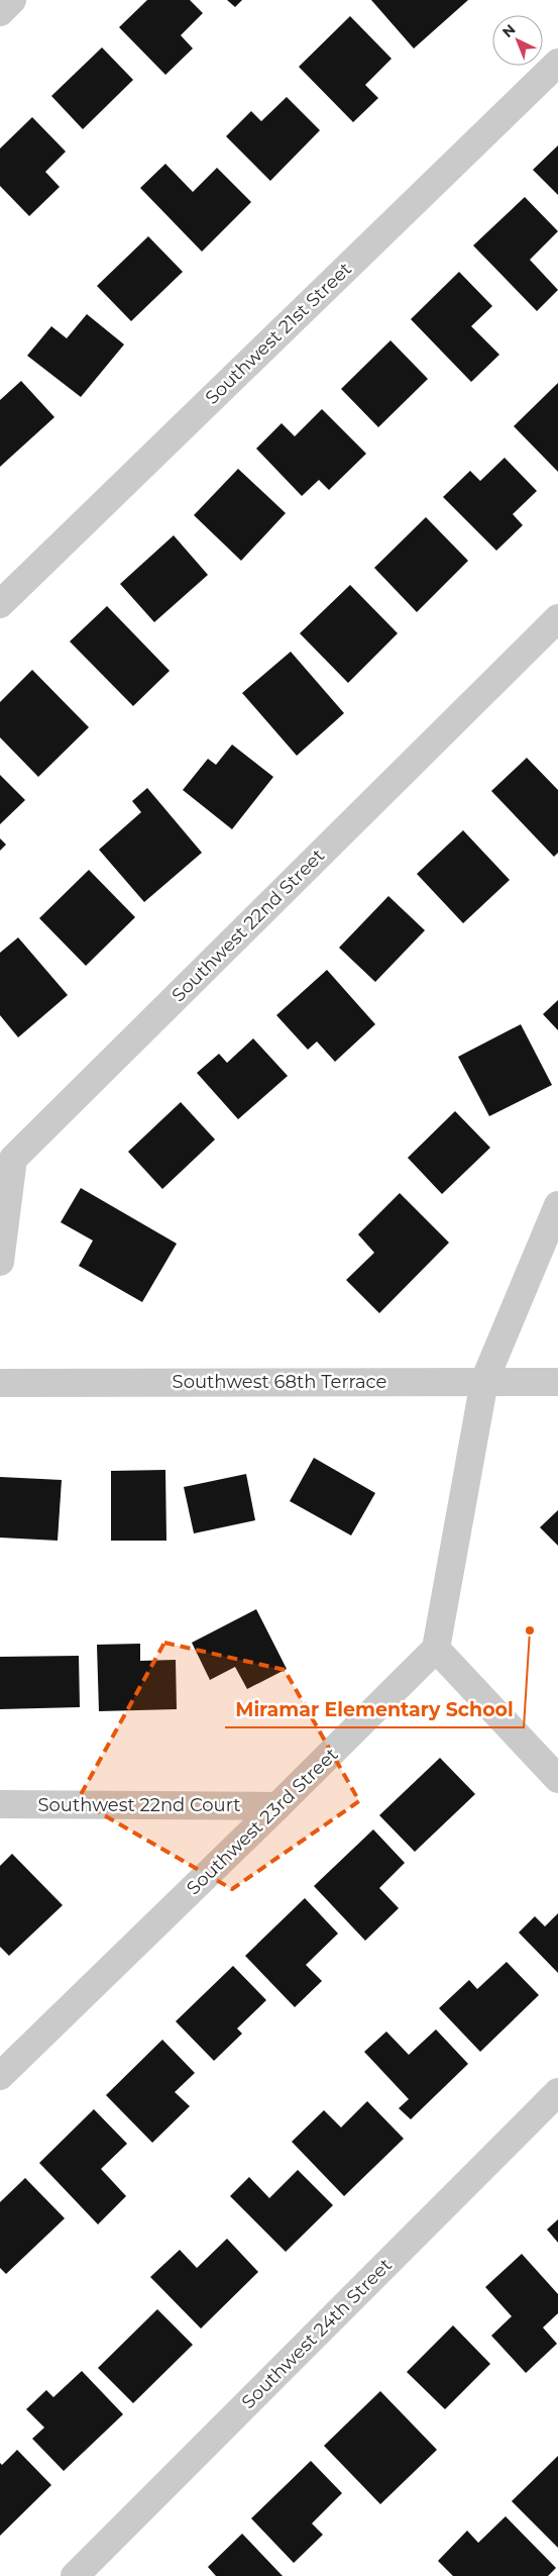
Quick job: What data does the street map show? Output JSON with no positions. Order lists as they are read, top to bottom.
{
  "streets": {
    "street": [
      "Southwest 21st Street",
      "Southwest 22nd Street",
      "Southwest 68th Terrace",
      "Southwest 22nd Court",
      "Southwest 23rd Street",
      "Southwest 24th Street"
    ]
  },
  "crossings": [
    ["Southwest 22nd Court", "Southwest 23rd Street"]
  ],
  "places": ["Miramar Elementary School"],
  "north": "top left"
}
